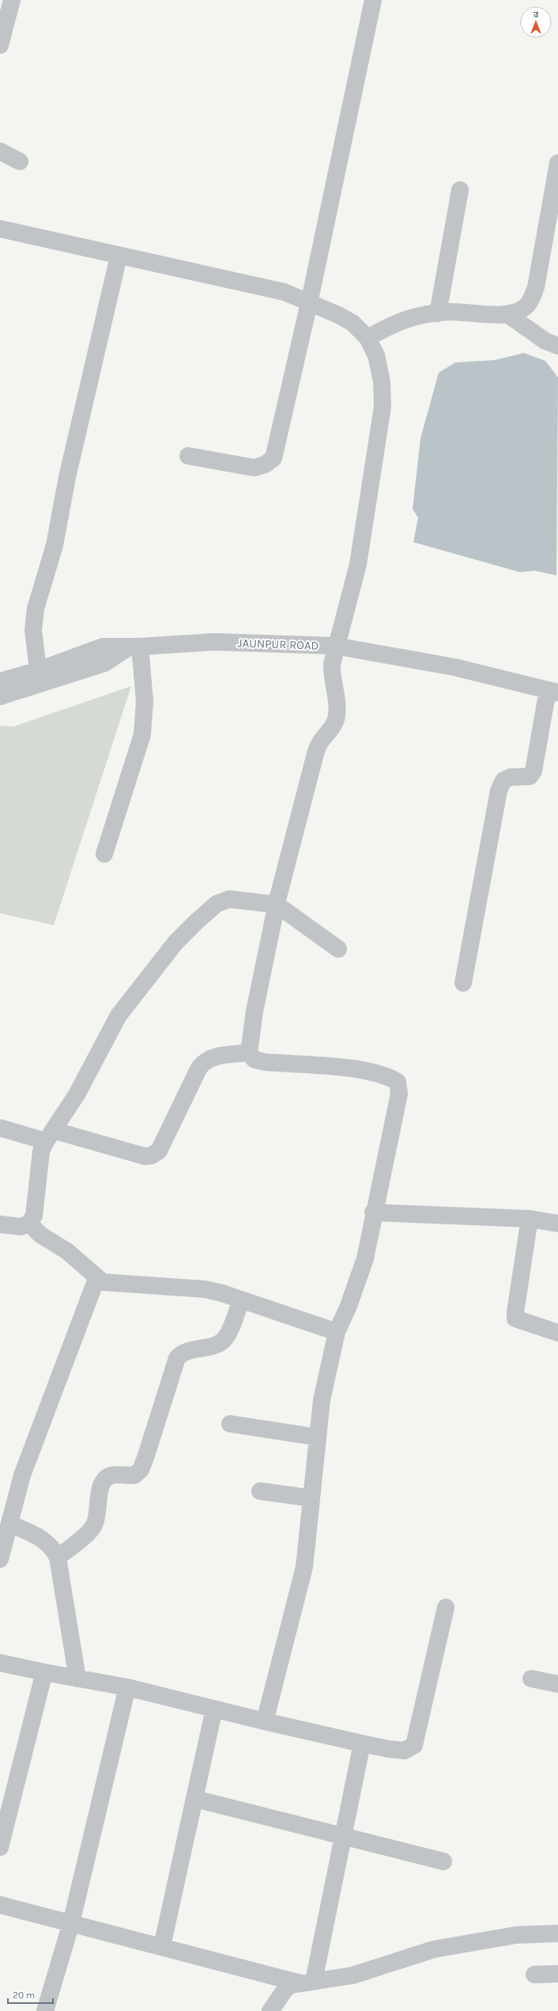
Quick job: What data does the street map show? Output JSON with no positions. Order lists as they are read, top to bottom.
{
  "streets": {
    "street": ["JAUNPUR ROAD"]
  },
  "scale_bar": "20 m",
  "north": "top"
}
